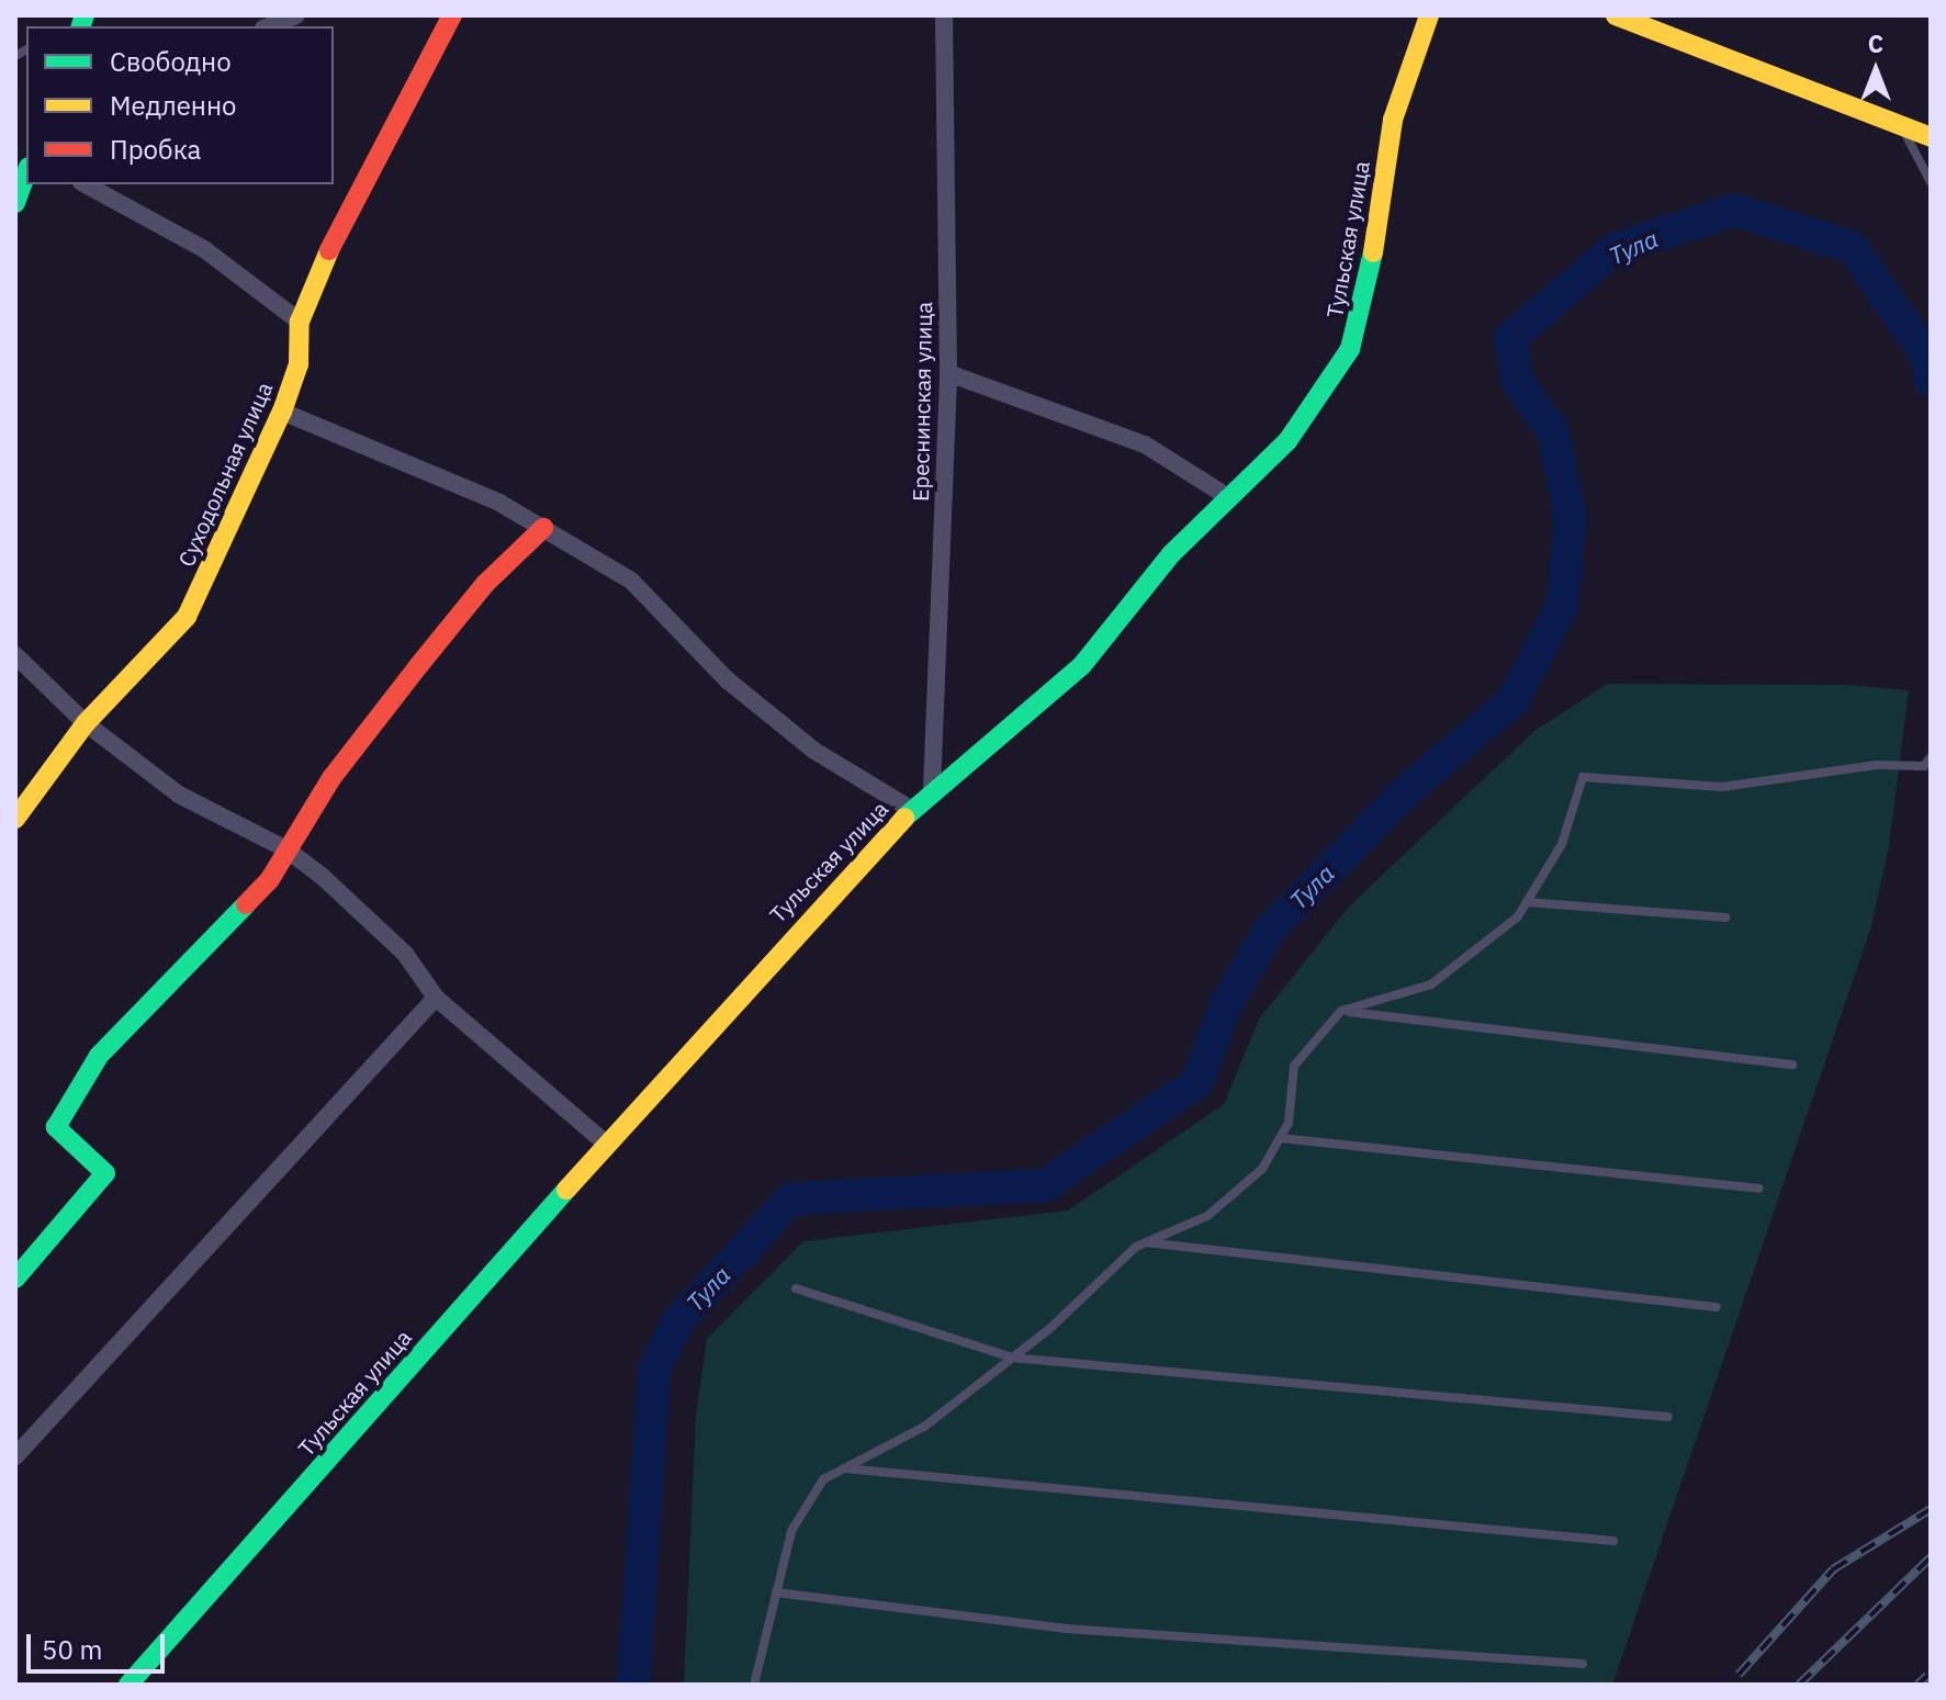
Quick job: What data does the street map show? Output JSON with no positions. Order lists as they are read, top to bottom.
{
  "streets": {
    "street": ["Тульская улица", "Ереснинская улица", "Суходольная улица"]
  },
  "crossings": [
    ["Тульская улица", "Ереснинская улица"]
  ],
  "water": ["Тула"],
  "legend": ["Свободно", "Медленно", "Пробка"],
  "scale_bar": "50 m",
  "north": "top"
}
